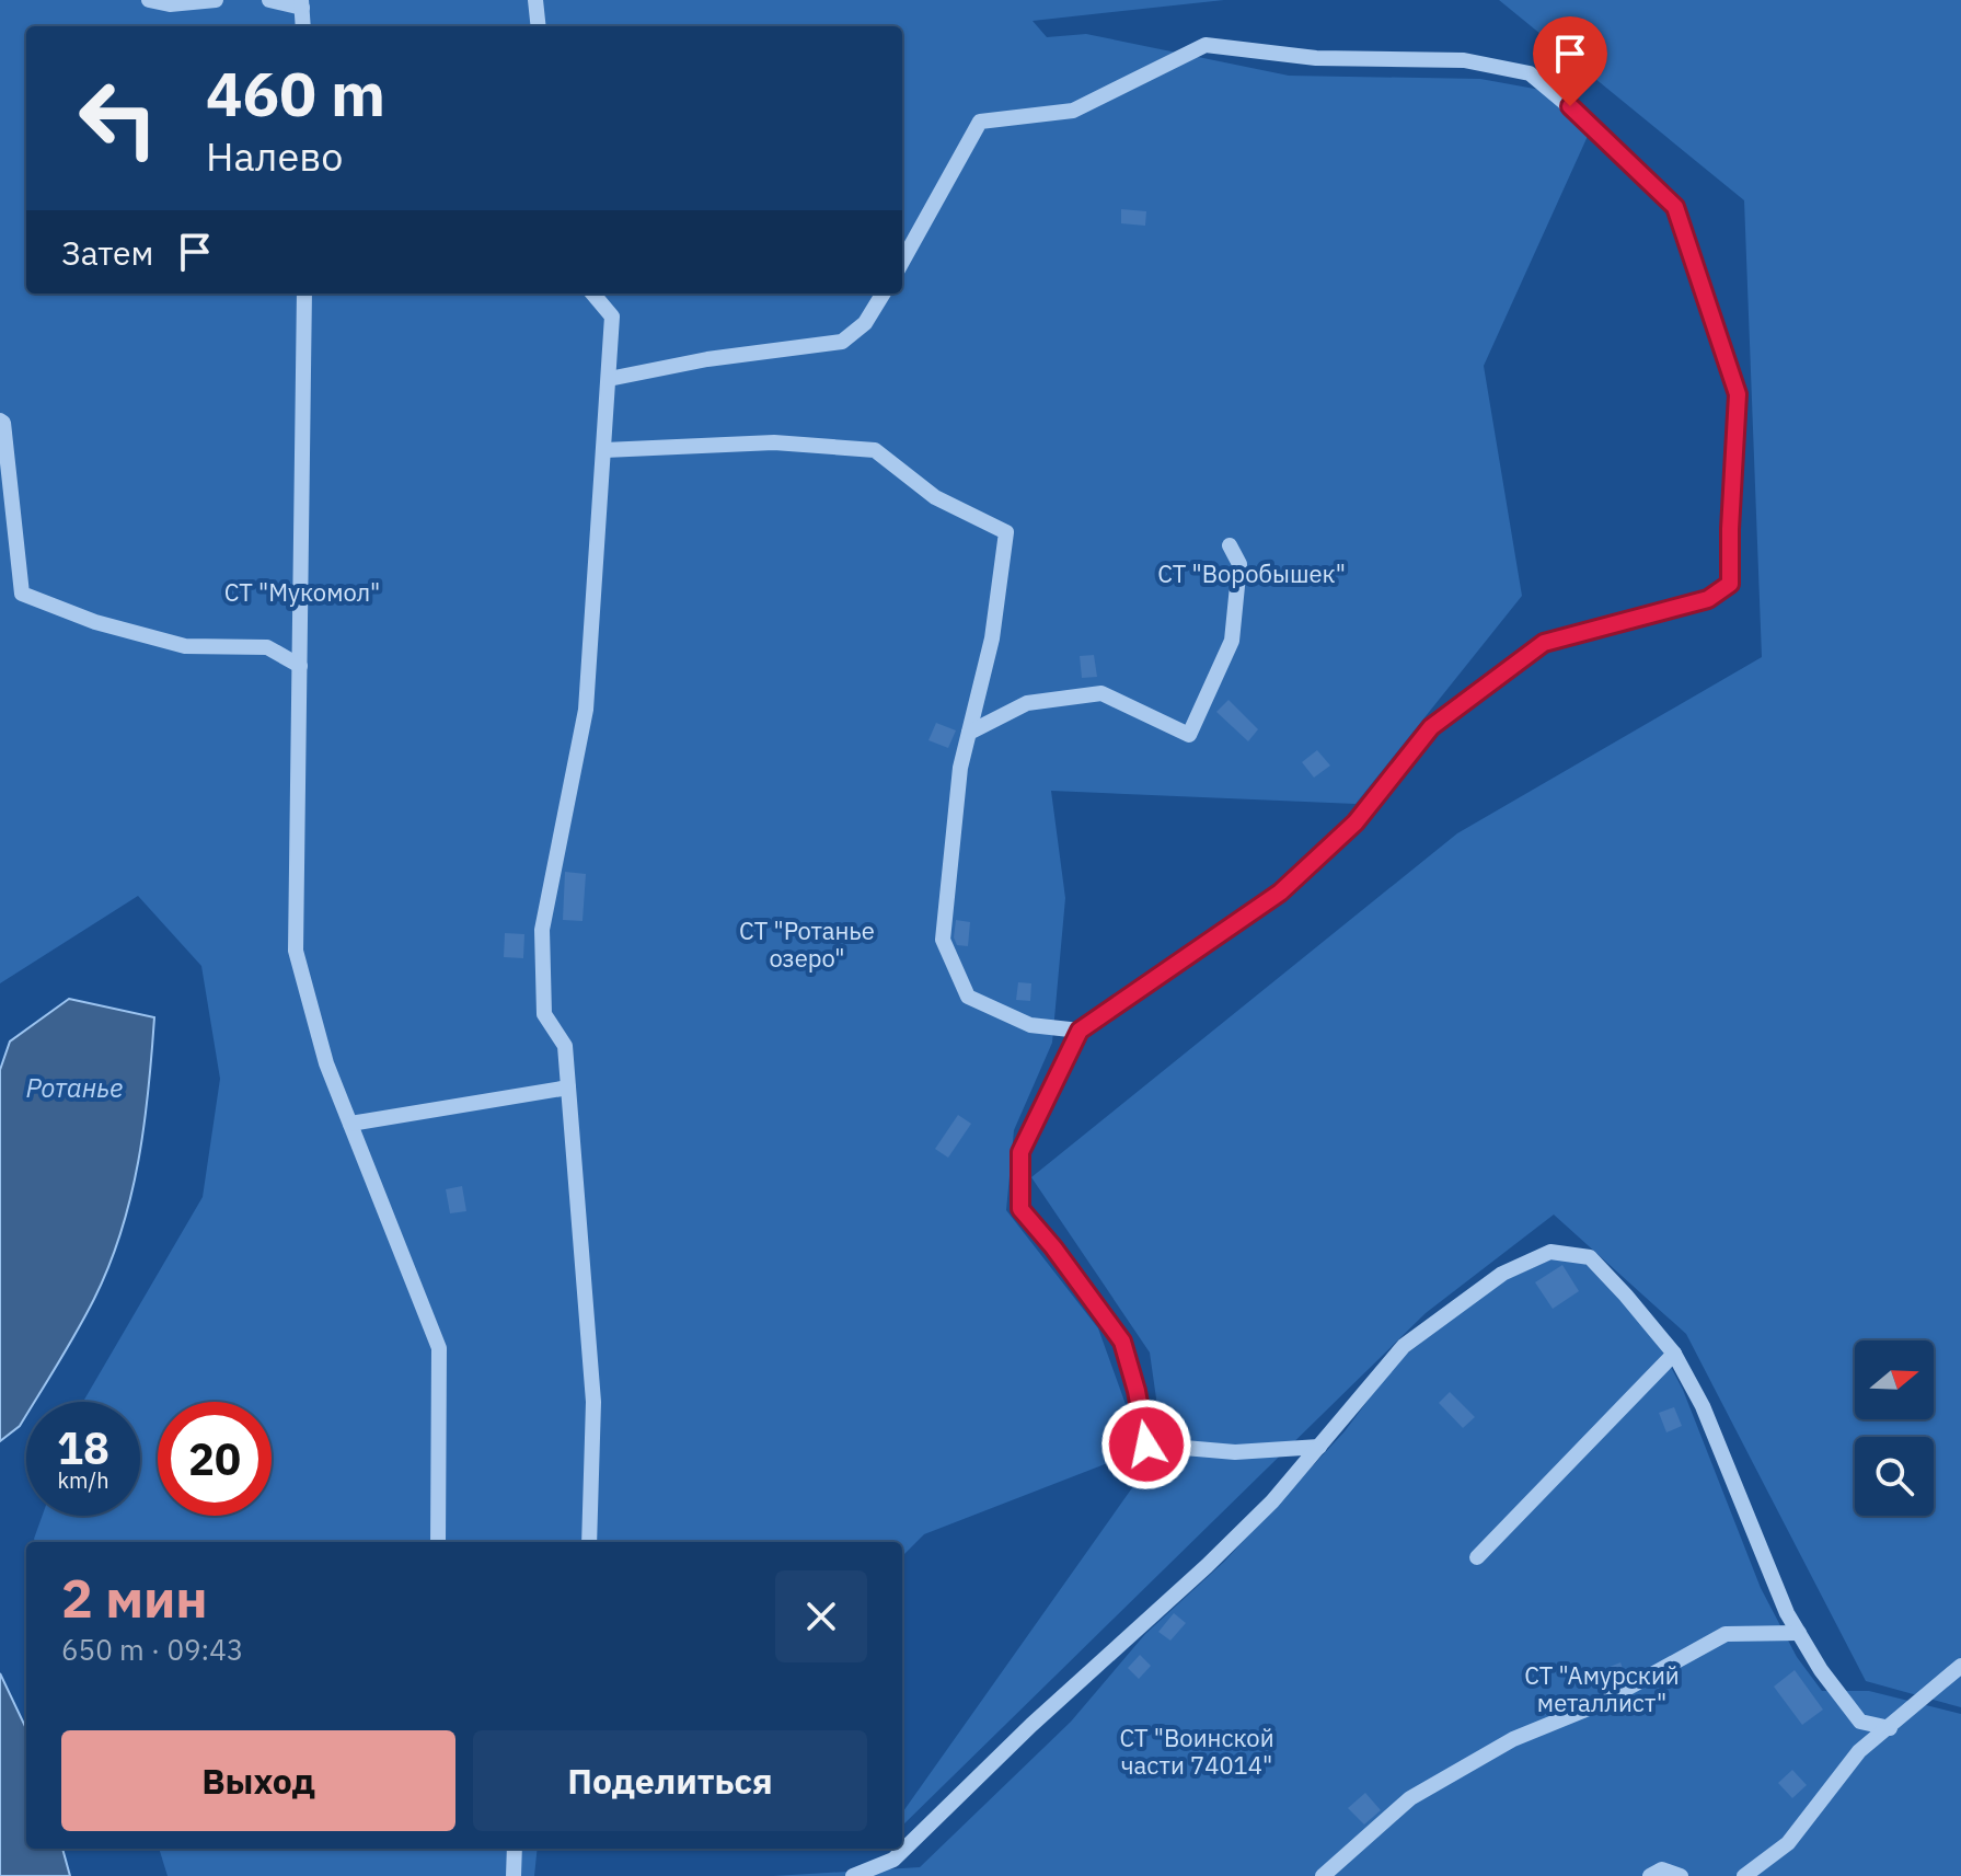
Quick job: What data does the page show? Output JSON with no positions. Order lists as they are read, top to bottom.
{
  "water": ["Ротанье"],
  "parks": [
    "СТ \"Воробышек\"",
    "СТ \"Мукомол\"",
    "СТ \"Ротанье озеро\"",
    "СТ \"Амурский металлист\"",
    "СТ \"Воинской части 74014\""
  ],
  "north": "right",
  "page": {
    "turn": ["460 m", "Налево"],
    "then": "Затем",
    "speed": "18 km/h",
    "limit": "20",
    "heading": ["2 мин", "650 m · 09:43"],
    "buttons": ["Выход", "Поделиться"]
  }
}
